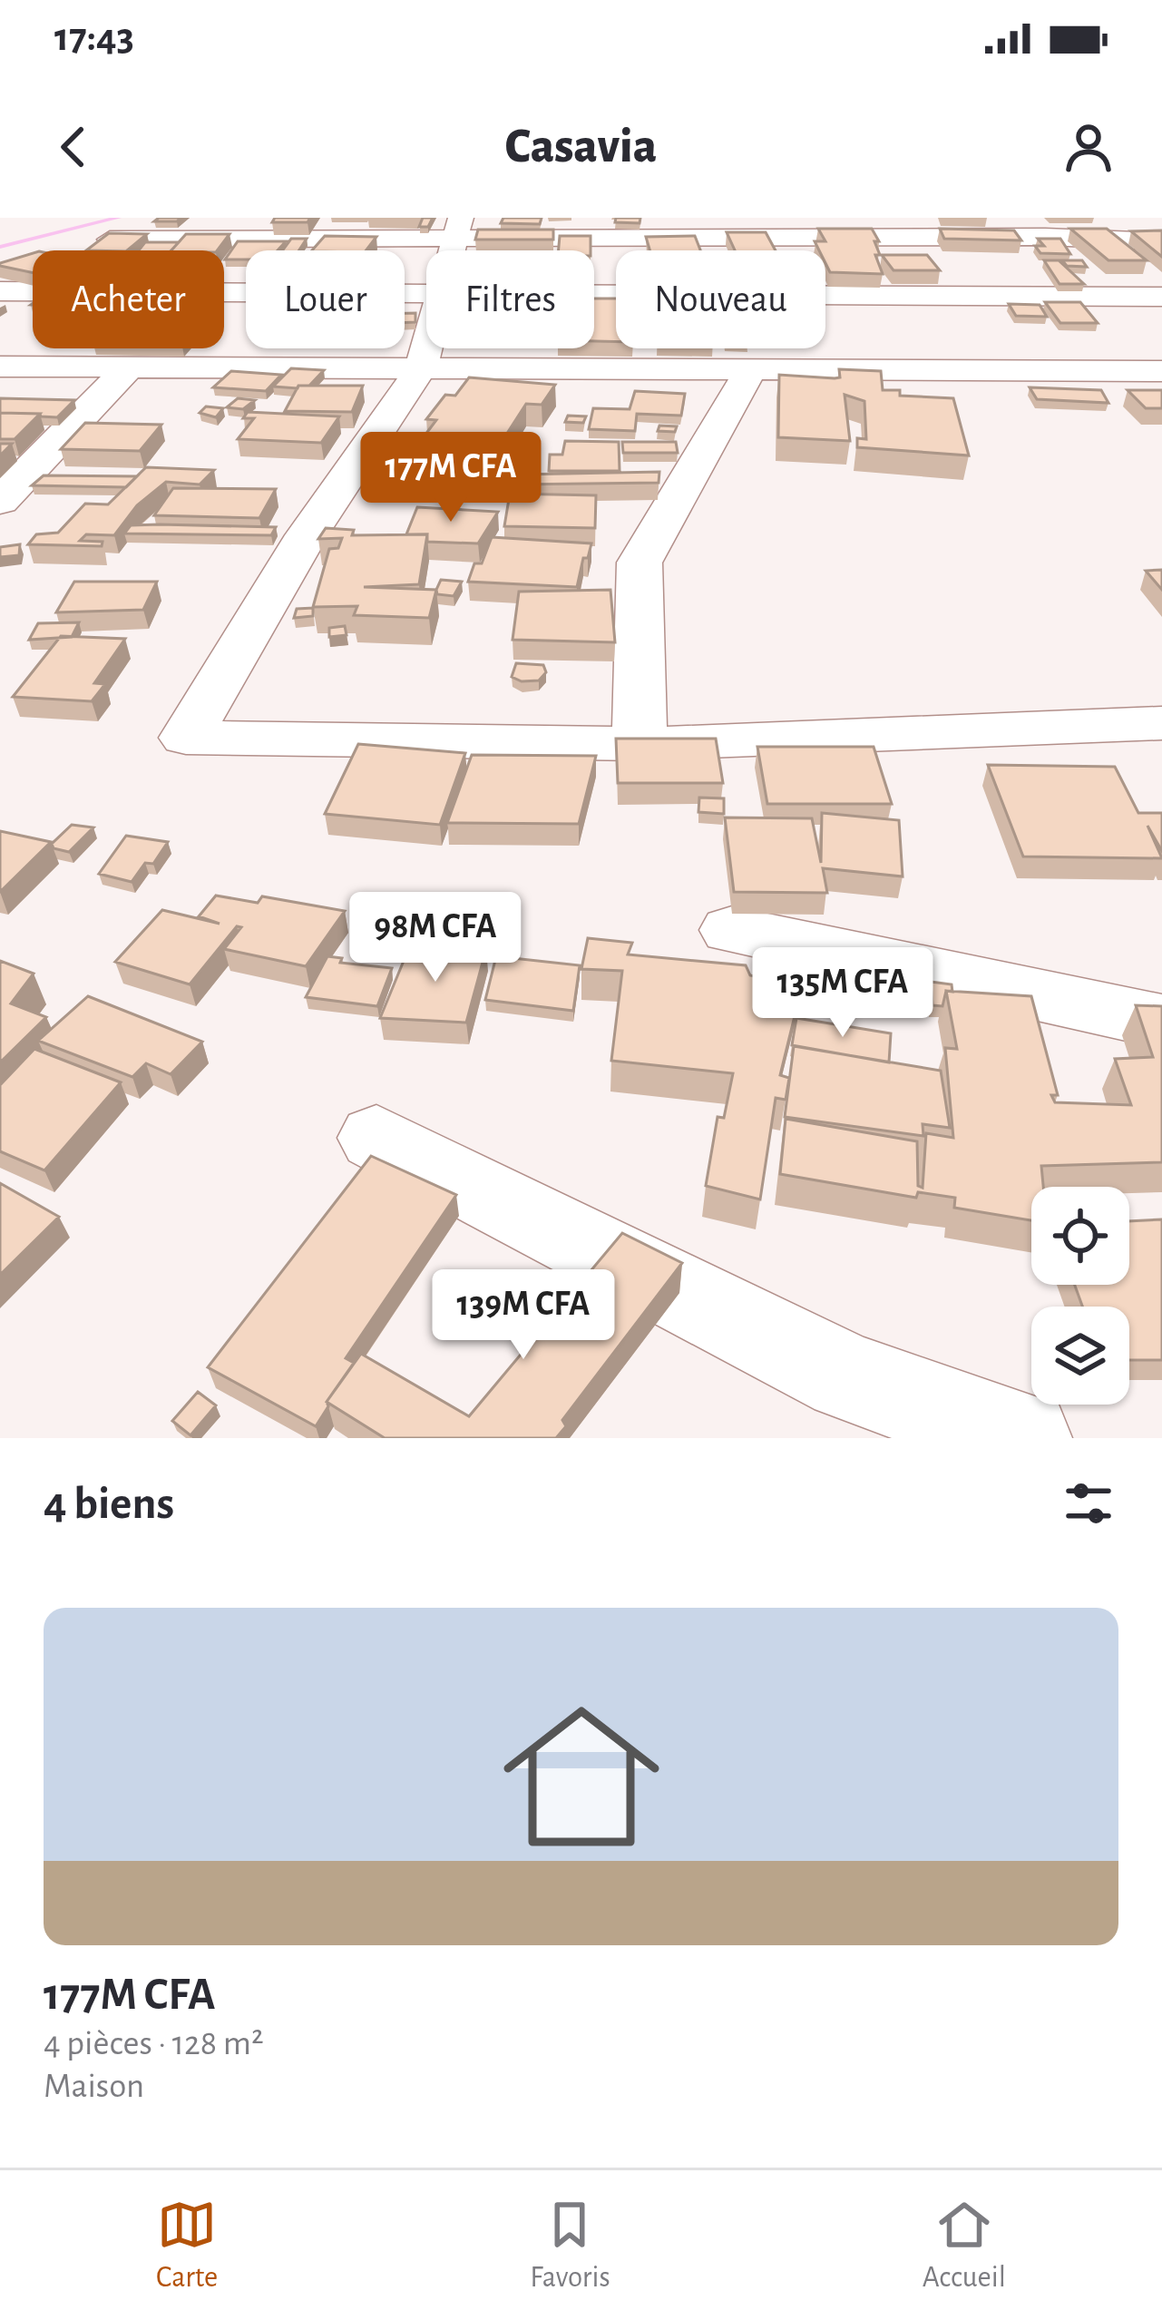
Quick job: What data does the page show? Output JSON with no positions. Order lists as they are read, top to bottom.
{
  "page": {
    "status": "17:43",
    "header": "Casavia",
    "chip": [
      "Acheter",
      "Louer",
      "Filtres",
      "Nouveau"
    ],
    "price": [
      "177M CFA",
      "98M CFA",
      "135M CFA",
      "139M CFA"
    ],
    "heading": "4 biens",
    "list": [
      {
        "name": "177M CFA",
        "note": "4 pièces · 128 m² · Maison"
      }
    ],
    "tabs": ["Carte", "Favoris", "Accueil"]
  }
}
